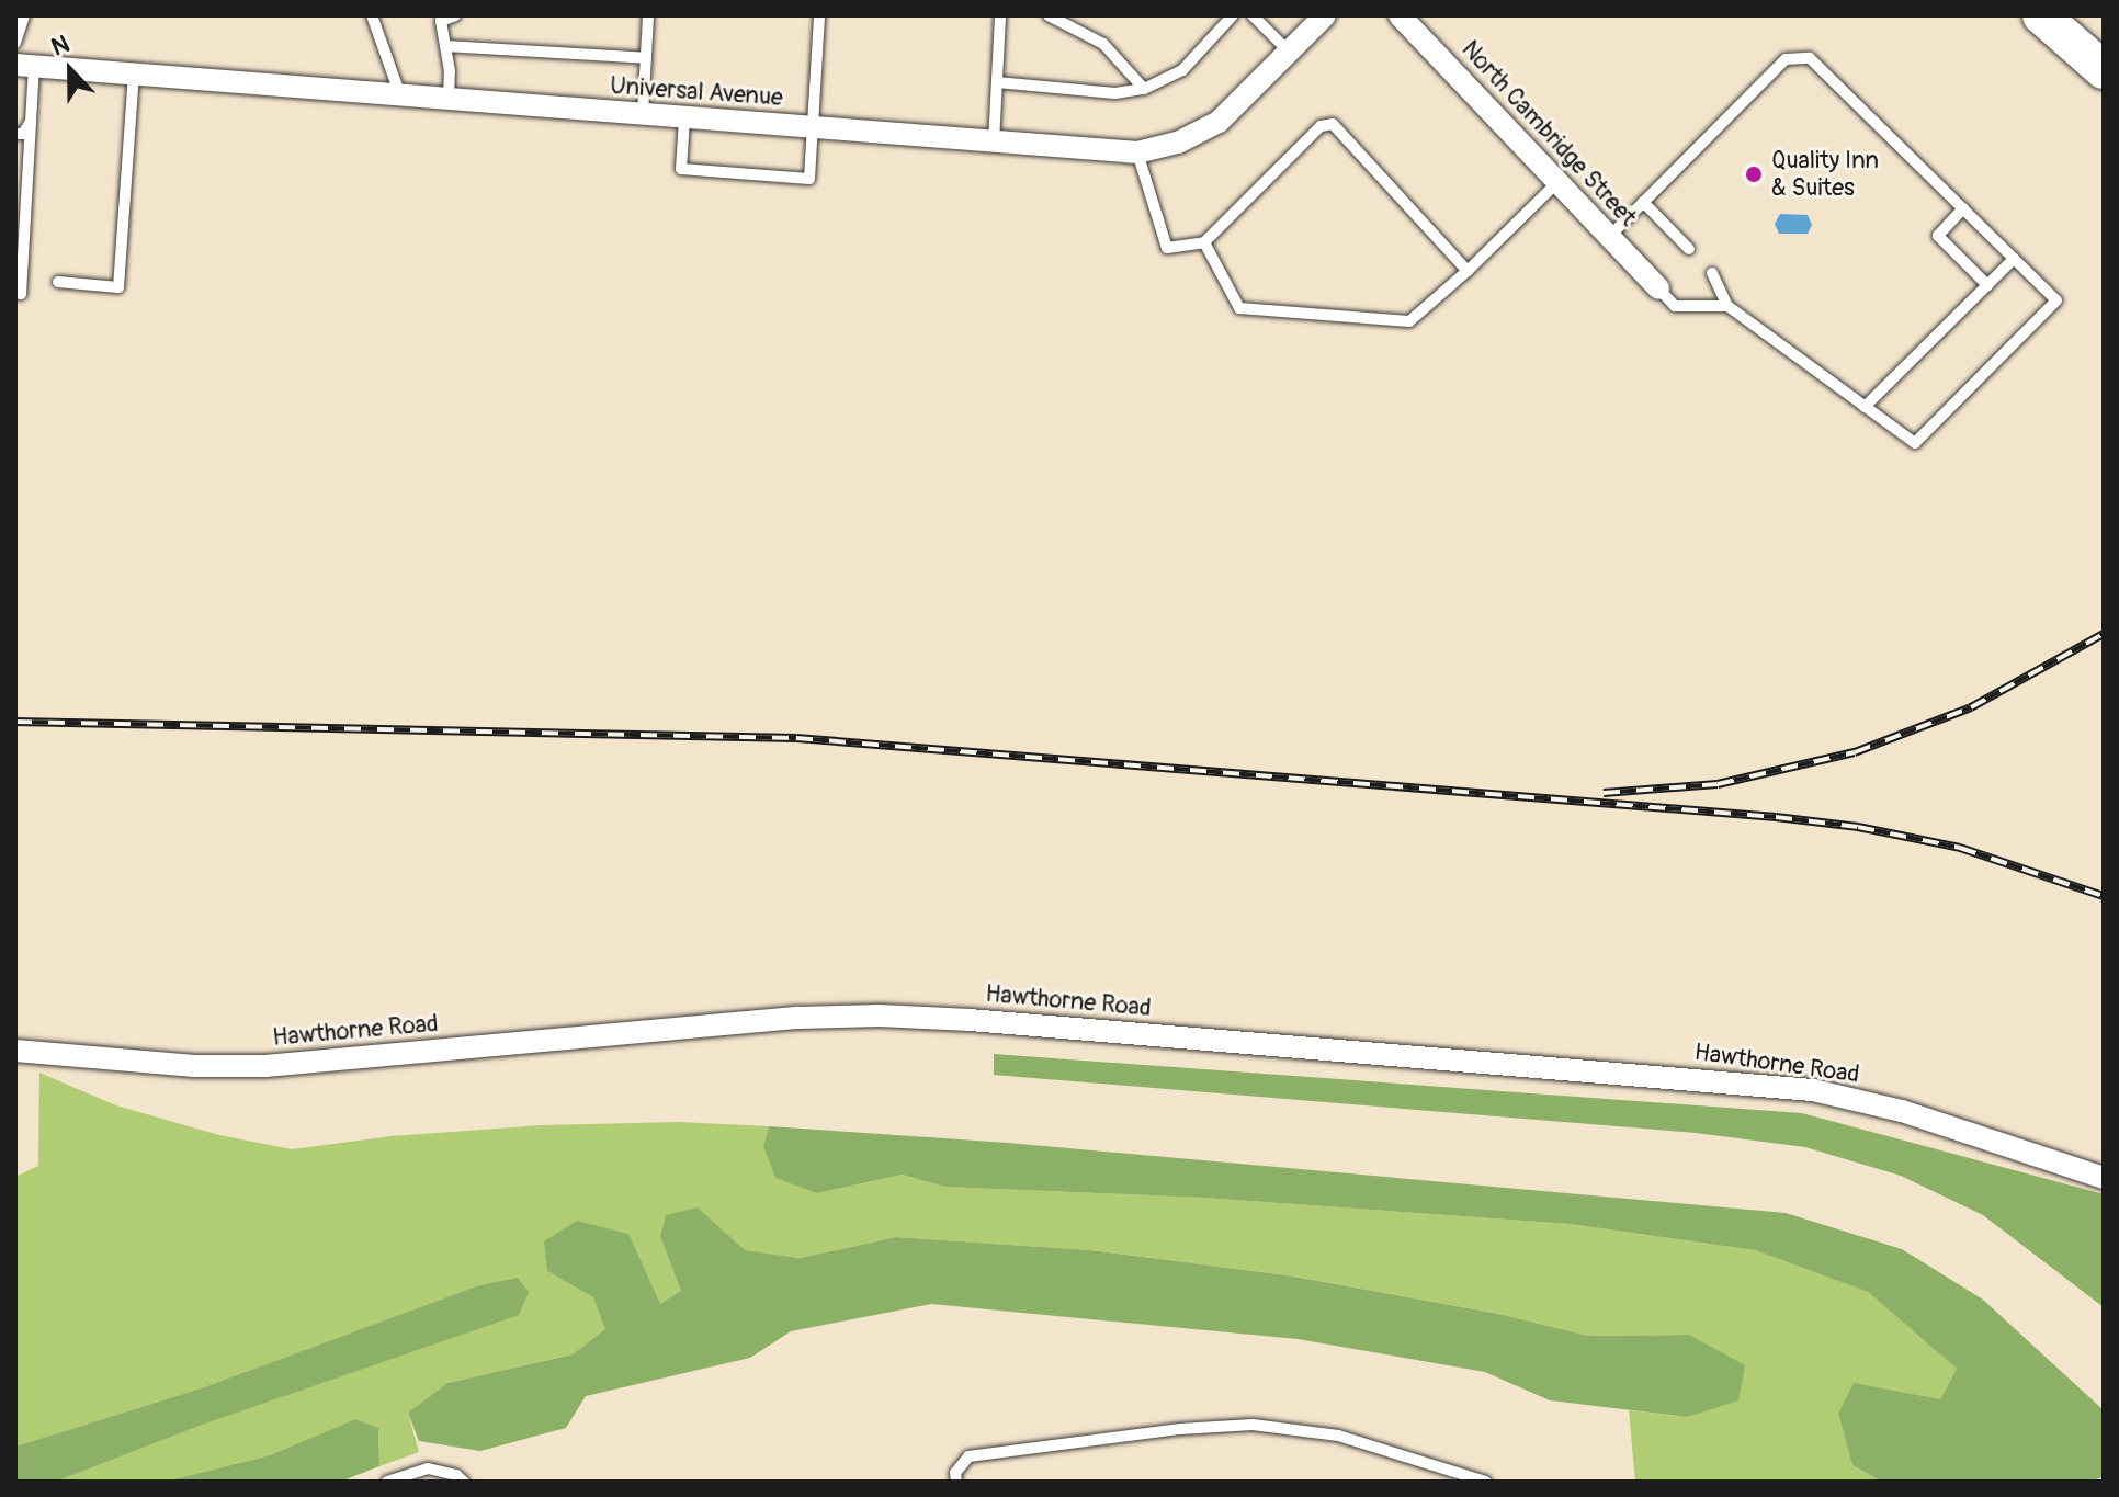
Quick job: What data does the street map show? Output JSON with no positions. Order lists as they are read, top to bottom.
{
  "streets": {
    "street": ["Universal Avenue", "North Cambridge Street", "Hawthorne Road"]
  },
  "places": ["Quality Inn & Suites"],
  "north": "top"
}
